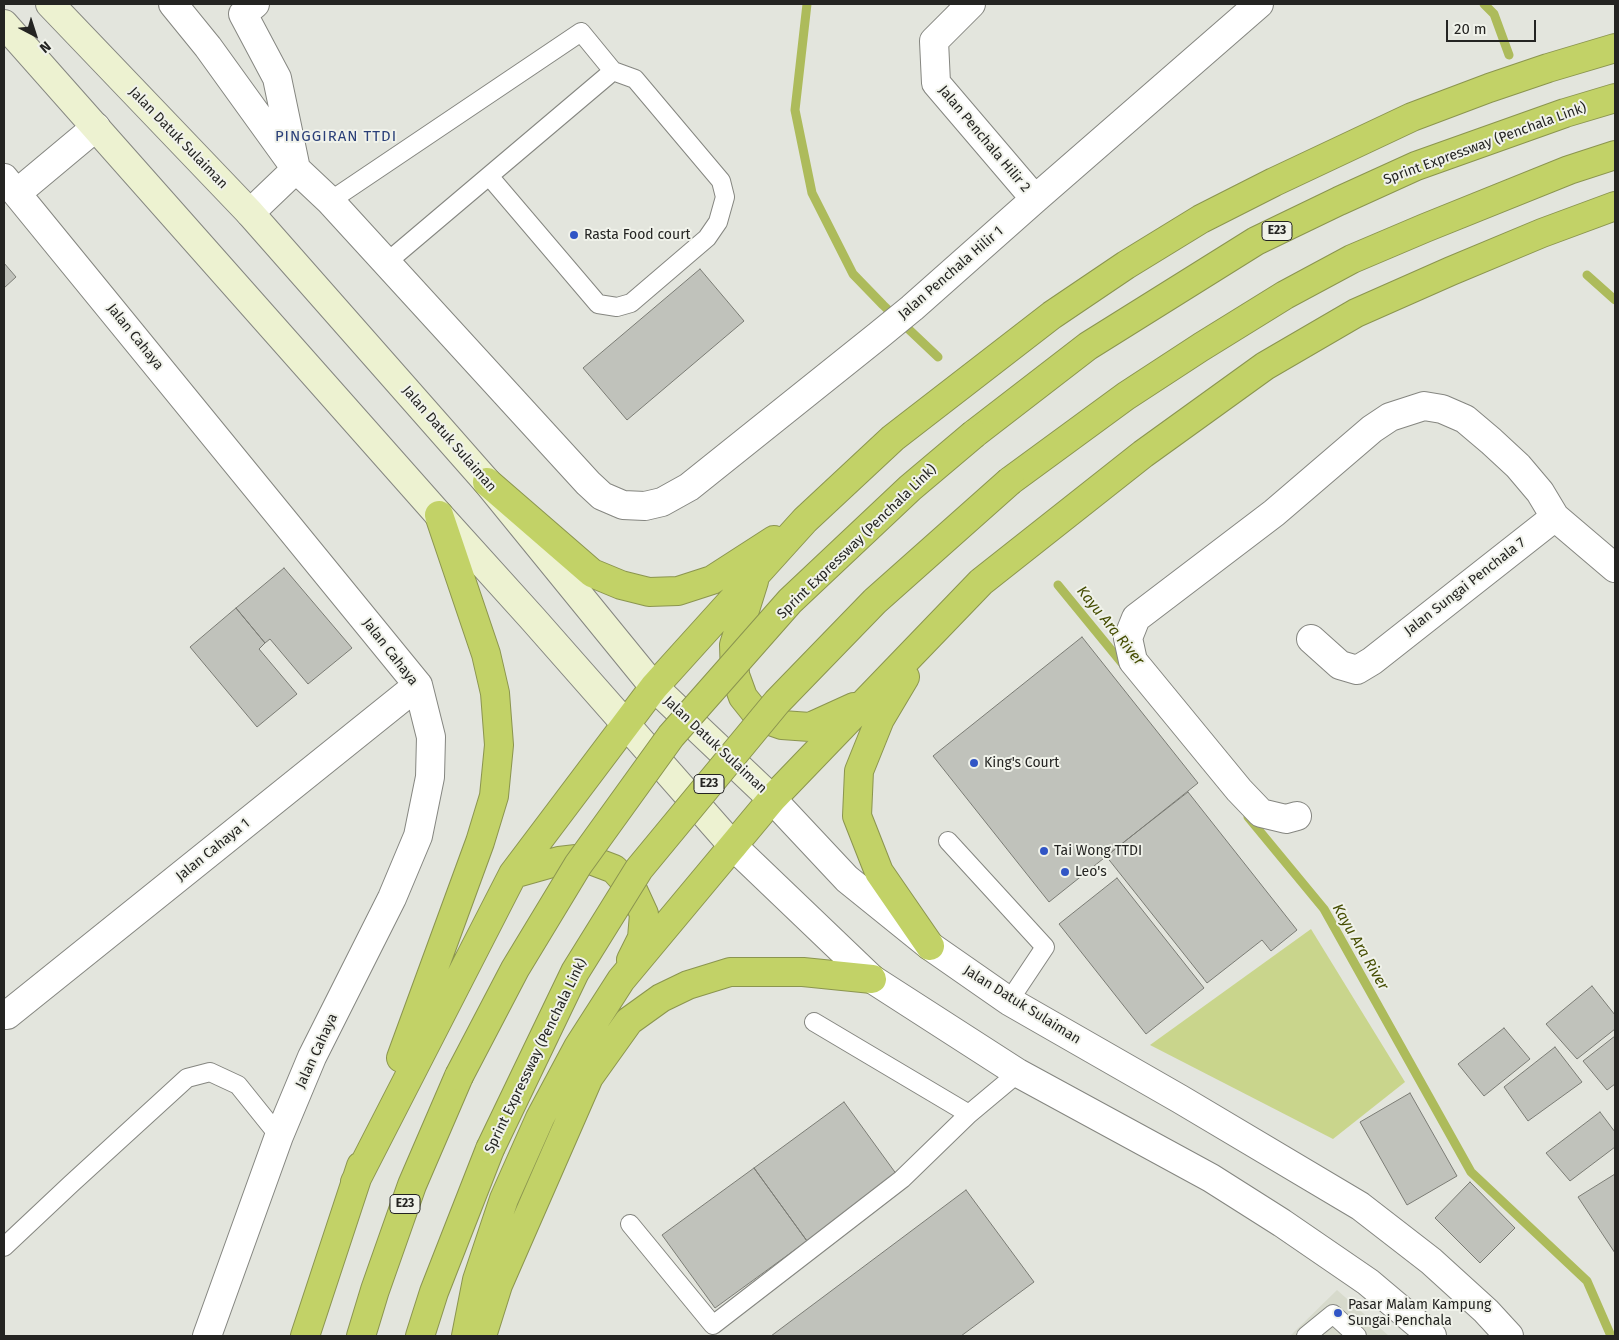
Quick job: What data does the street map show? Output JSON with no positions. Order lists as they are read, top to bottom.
{
  "streets": {
    "highway": ["Sprint Expressway (Penchala Link)", "E23"],
    "main road": ["Jalan Datuk Sulaiman"],
    "street": [
      "Jalan Penchala Hilir 2",
      "Jalan Penchala Hilir 1",
      "Jalan Cahaya",
      "Jalan Sungai Penchala 7",
      "Jalan Cahaya 1"
    ]
  },
  "crossings": [
    ["Jalan Penchala Hilir 2", "Jalan Penchala Hilir 1"],
    ["Jalan Cahaya", "Jalan Cahaya 1"]
  ],
  "districts": ["PINGGIRAN TTDI"],
  "water": ["Kayu Ara River"],
  "places": [
    "Rasta Food court",
    "King's Court",
    "Tai Wong TTDI",
    "Leo's",
    "Pasar Malam Kampung Sungai Penchala"
  ],
  "scale_bar": "20 m",
  "north": "bottom right"
}
